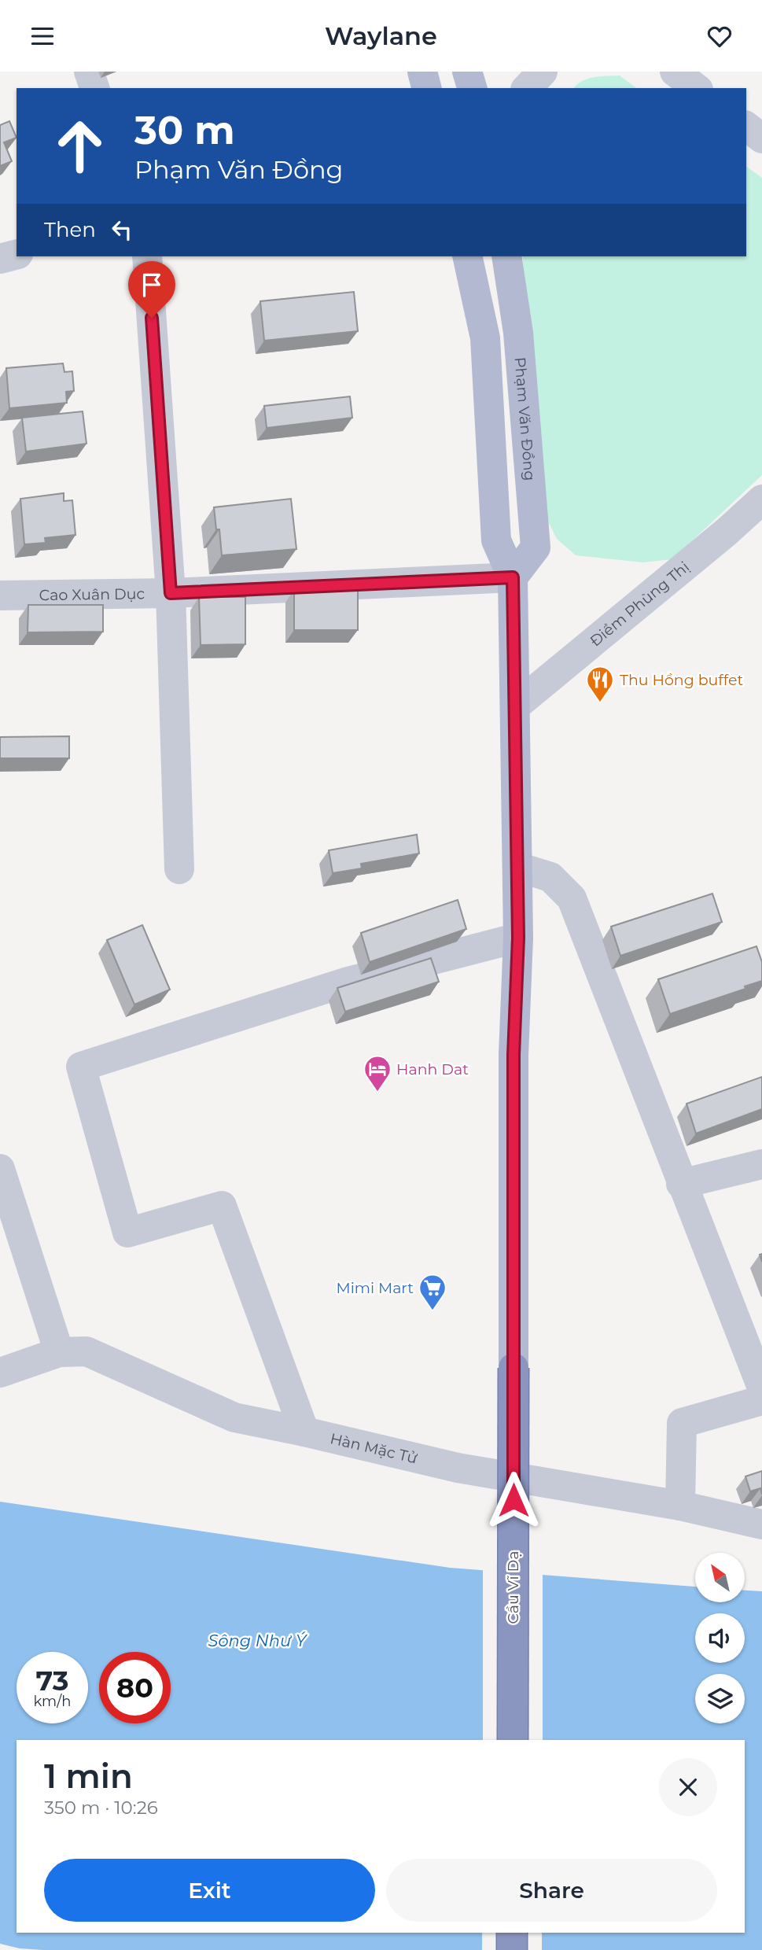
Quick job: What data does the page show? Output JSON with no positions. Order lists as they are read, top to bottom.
{
  "streets": {
    "highway": ["Cầu Vĩ Dạ"],
    "main road": ["Phạm Văn Đồng"],
    "street": ["Cao Xuân Dục", "Điềm Phùng Thị", "Hàn Mặc Tử"]
  },
  "crossings": [
    ["Phạm Văn Đồng", "Cao Xuân Dục"]
  ],
  "water": ["Sông Như Ý"],
  "places": {
    "restaurant": ["Thu Hồng buffet"],
    "hotel": ["Hanh Dat"],
    "supermarket": ["Mimi Mart"]
  },
  "north": "top left",
  "page": {
    "header": "Waylane",
    "turn": ["30 m", "Phạm Văn Đồng"],
    "then": "Then",
    "speed": "73 km/h",
    "limit": "80",
    "heading": ["1 min", "350 m · 10:26"],
    "buttons": ["Exit", "Share"]
  }
}
